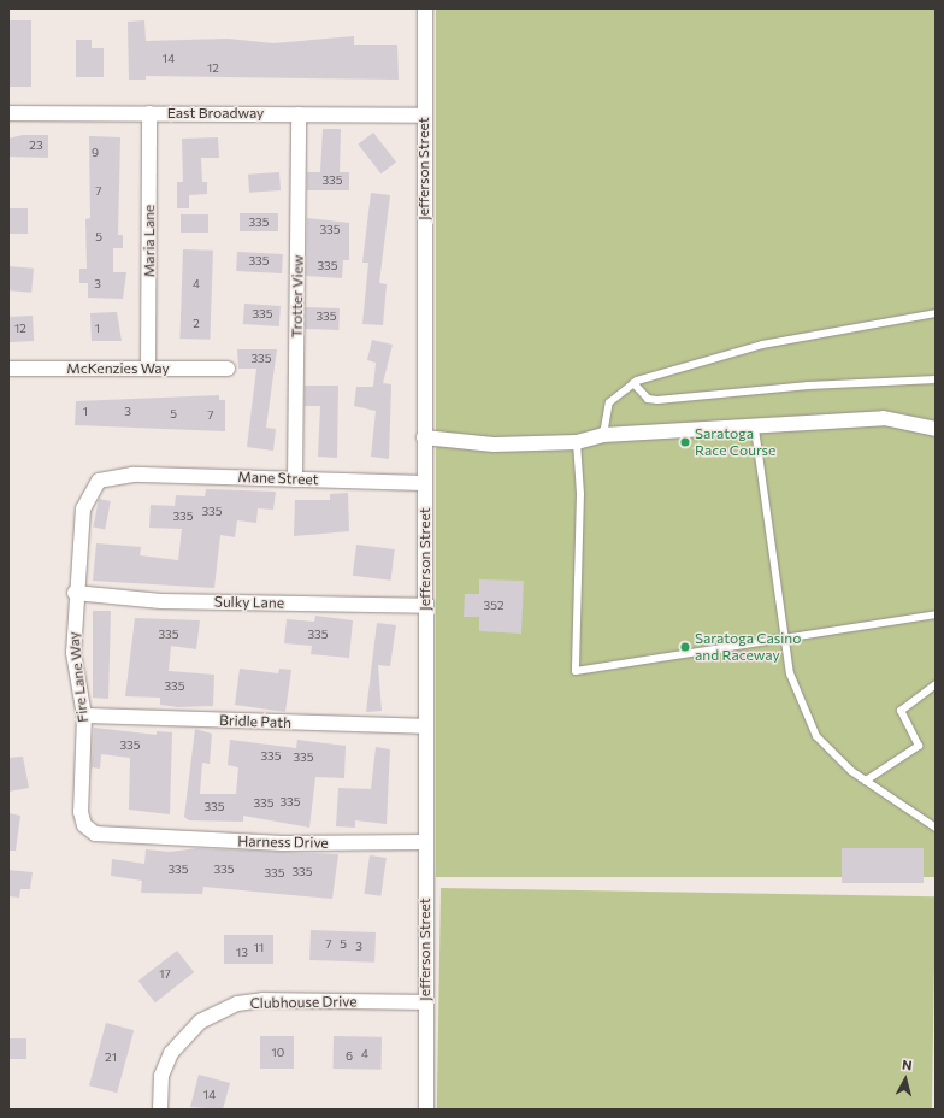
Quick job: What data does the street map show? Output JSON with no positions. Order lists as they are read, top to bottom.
{
  "streets": {
    "street": [
      "East Broadway",
      "Jefferson Street",
      "Maria Lane",
      "Trotter View",
      "McKenzies Way",
      "Mane Street",
      "Sulky Lane",
      "Fire Lane Way",
      "Bridle Path",
      "Harness Drive",
      "Clubhouse Drive"
    ]
  },
  "crossings": [
    ["East Broadway", "Jefferson Street"],
    ["East Broadway", "Maria Lane"],
    ["East Broadway", "Trotter View"],
    ["Jefferson Street", "Mane Street"],
    ["Jefferson Street", "Sulky Lane"],
    ["Jefferson Street", "Bridle Path"],
    ["Jefferson Street", "Harness Drive"],
    ["Jefferson Street", "Clubhouse Drive"],
    ["Maria Lane", "McKenzies Way"],
    ["Trotter View", "Mane Street"],
    ["Mane Street", "Fire Lane Way"],
    ["Sulky Lane", "Fire Lane Way"],
    ["Fire Lane Way", "Bridle Path"],
    ["Fire Lane Way", "Harness Drive"]
  ],
  "places": ["Saratoga Race Course", "Saratoga Casino and Raceway"],
  "house_numbers": [
    "14",
    "12",
    "23",
    "9",
    "335",
    "7",
    "335",
    "335",
    "5",
    "335",
    "335",
    "3",
    "4",
    "335",
    "335",
    "2",
    "12",
    "1",
    "335",
    "1",
    "3",
    "5",
    "7",
    "335",
    "335",
    "352",
    "335",
    "335",
    "335",
    "335",
    "335",
    "335",
    "335",
    "335",
    "335",
    "335",
    "335",
    "335",
    "335",
    "7",
    "5",
    "3",
    "11",
    "13",
    "17",
    "10",
    "4",
    "6",
    "21",
    "14"
  ],
  "north": "top"
}
